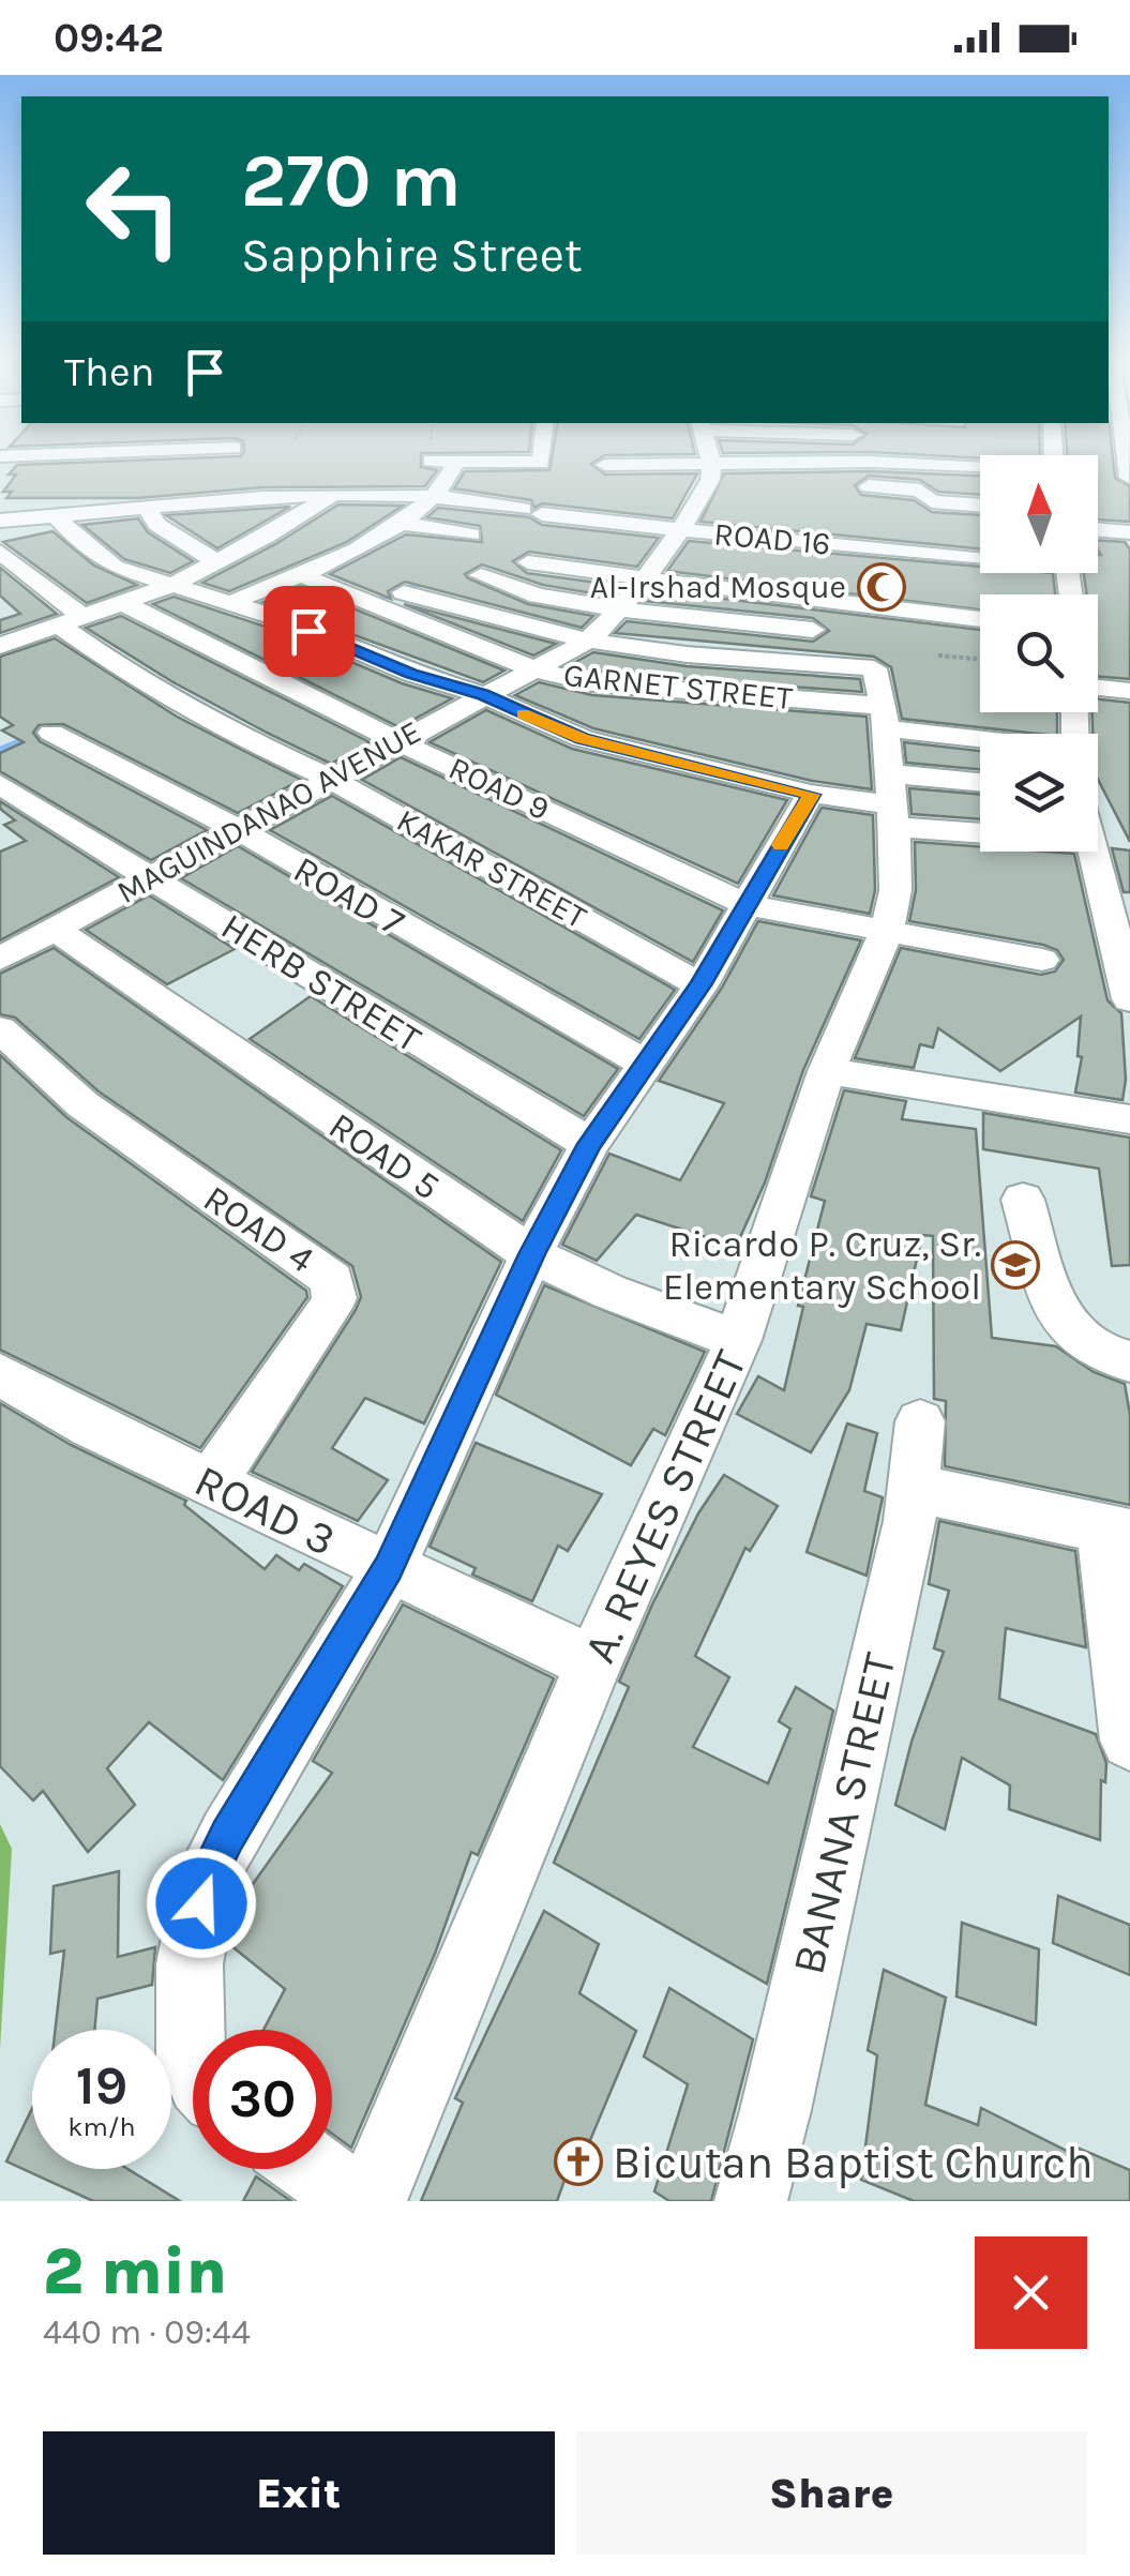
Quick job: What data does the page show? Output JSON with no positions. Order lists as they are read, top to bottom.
{
  "streets": {
    "street": [
      "ROAD 16",
      "GARNET STREET",
      "ROAD 9",
      "MAGUINDANAO AVENUE",
      "KAKAR STREET",
      "ROAD 7",
      "HERB STREET",
      "ROAD 5",
      "ROAD 4",
      "A. REYES STREET",
      "ROAD 3",
      "BANANA STREET"
    ]
  },
  "crossings": [
    ["ROAD 16", "MAGUINDANAO AVENUE"],
    ["GARNET STREET", "MAGUINDANAO AVENUE"],
    ["GARNET STREET", "A. REYES STREET"],
    ["ROAD 9", "MAGUINDANAO AVENUE"],
    ["ROAD 9", "A. REYES STREET"],
    ["MAGUINDANAO AVENUE", "KAKAR STREET"],
    ["MAGUINDANAO AVENUE", "ROAD 7"],
    ["MAGUINDANAO AVENUE", "HERB STREET"],
    ["MAGUINDANAO AVENUE", "ROAD 5"],
    ["ROAD 5", "A. REYES STREET"],
    ["ROAD 4", "ROAD 3"],
    ["A. REYES STREET", "ROAD 3"]
  ],
  "places": {
    "mosque": ["Al-Irshad Mosque"],
    "school or university": ["Ricardo P. Cruz, Sr. Elementary School"],
    "church": ["Bicutan Baptist Church"]
  },
  "north": "top",
  "page": {
    "status": "09:42",
    "turn": ["270 m", "Sapphire Street"],
    "then": "Then",
    "speed": "19 km/h",
    "limit": "30",
    "heading": ["2 min", "440 m · 09:44"],
    "buttons": ["Exit", "Share"]
  }
}
